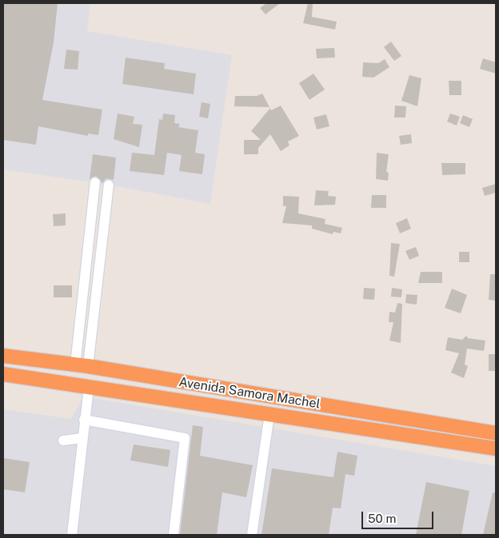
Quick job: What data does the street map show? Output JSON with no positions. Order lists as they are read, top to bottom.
{
  "streets": {
    "highway": ["Avenida Samora Machel"]
  },
  "scale_bar": "50 m"
}
